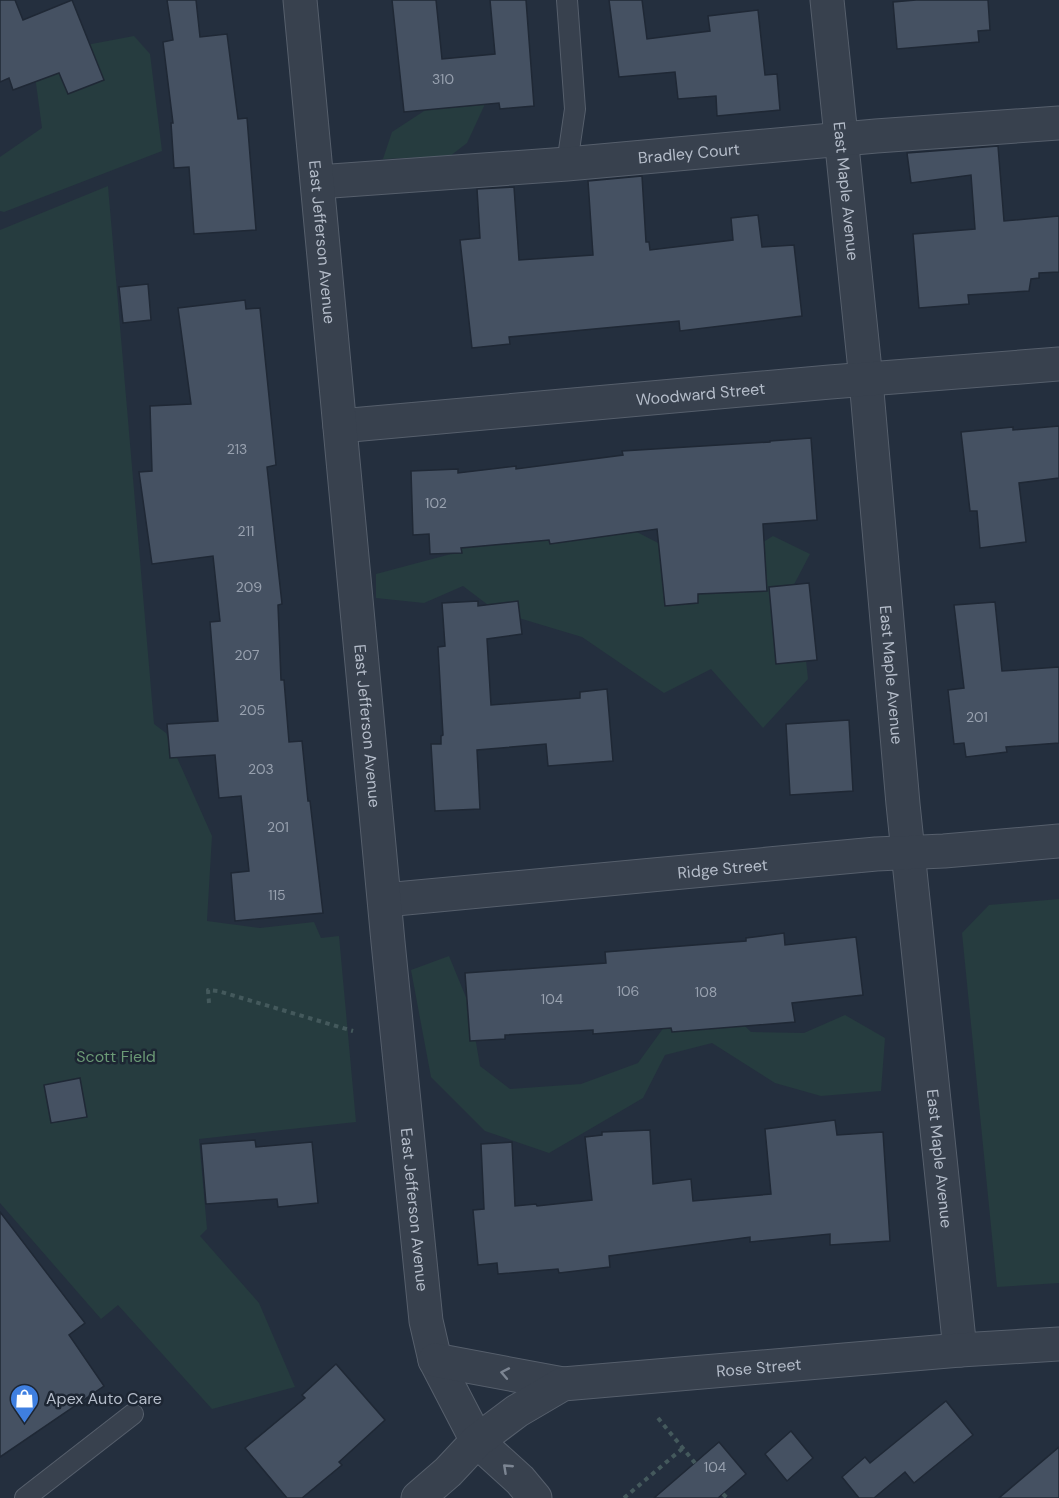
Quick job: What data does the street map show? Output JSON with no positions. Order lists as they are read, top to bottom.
{
  "streets": {
    "street": [
      "Bradley Court",
      "East Maple Avenue",
      "East Jefferson Avenue",
      "Woodward Street",
      "Ridge Street",
      "Rose Street"
    ]
  },
  "crossings": [
    ["Bradley Court", "East Maple Avenue"],
    ["Bradley Court", "East Jefferson Avenue"],
    ["East Maple Avenue", "Woodward Street"],
    ["East Maple Avenue", "Ridge Street"],
    ["East Maple Avenue", "Rose Street"],
    ["East Jefferson Avenue", "Woodward Street"],
    ["East Jefferson Avenue", "Ridge Street"],
    ["East Jefferson Avenue", "Rose Street"]
  ],
  "parks": ["Scott Field"],
  "places": {
    "shop": ["Apex Auto Care"]
  },
  "house_numbers": [
    "310",
    "213",
    "102",
    "211",
    "209",
    "207",
    "205",
    "201",
    "203",
    "201",
    "115",
    "106",
    "108",
    "104",
    "104"
  ]
}
